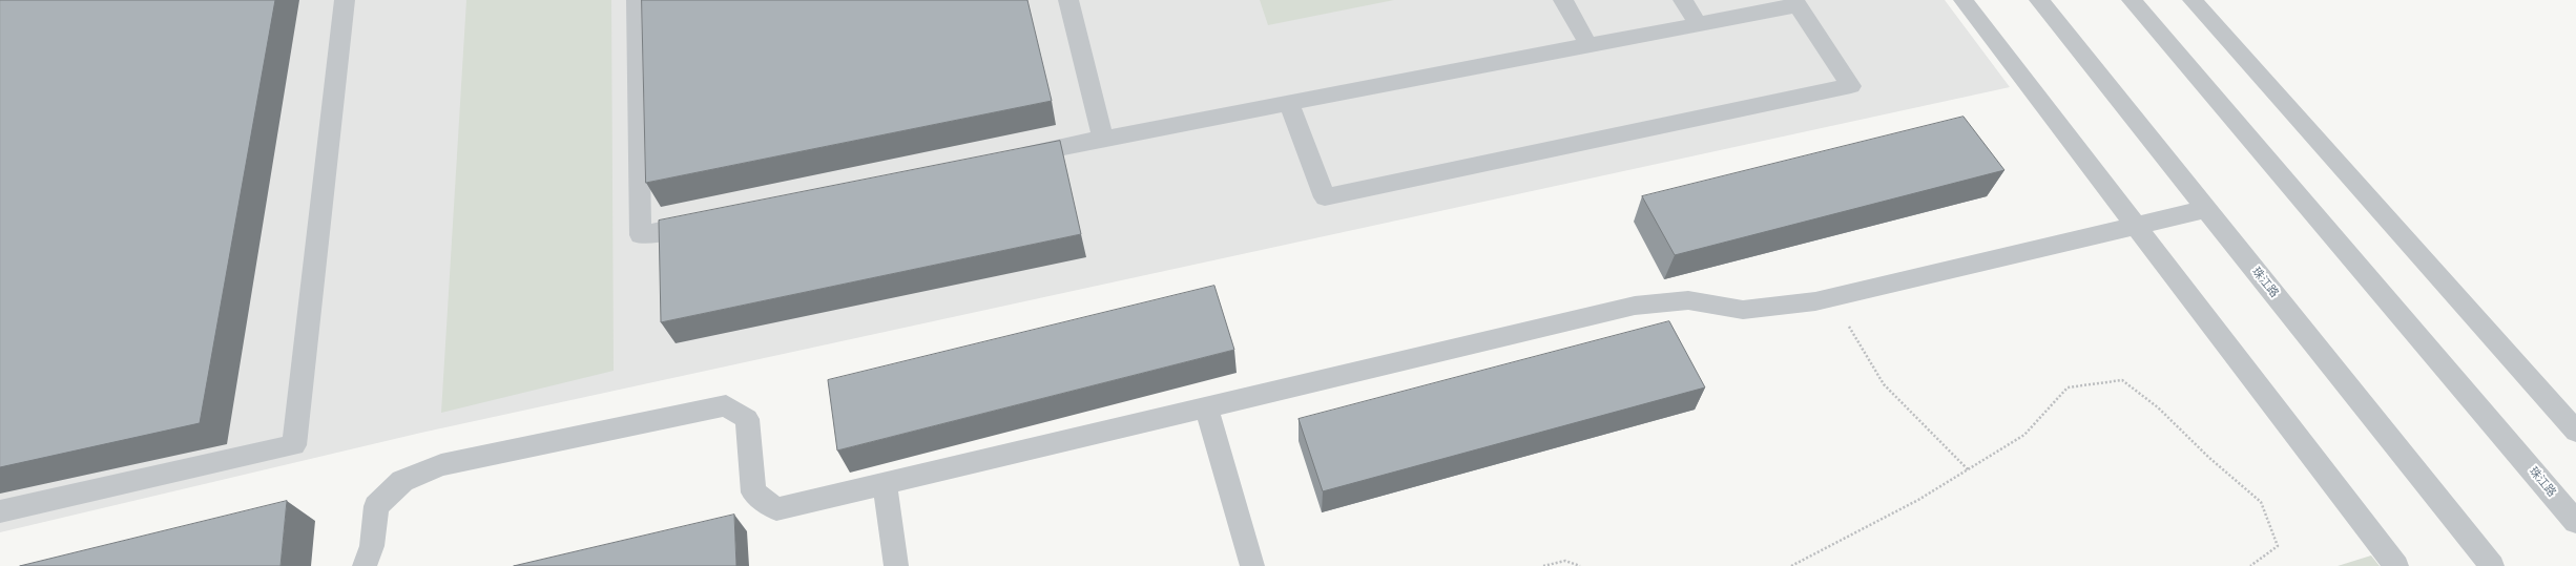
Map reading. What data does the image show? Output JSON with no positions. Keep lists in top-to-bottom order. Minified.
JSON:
{"streets":{"street":["珠江路"]}}
